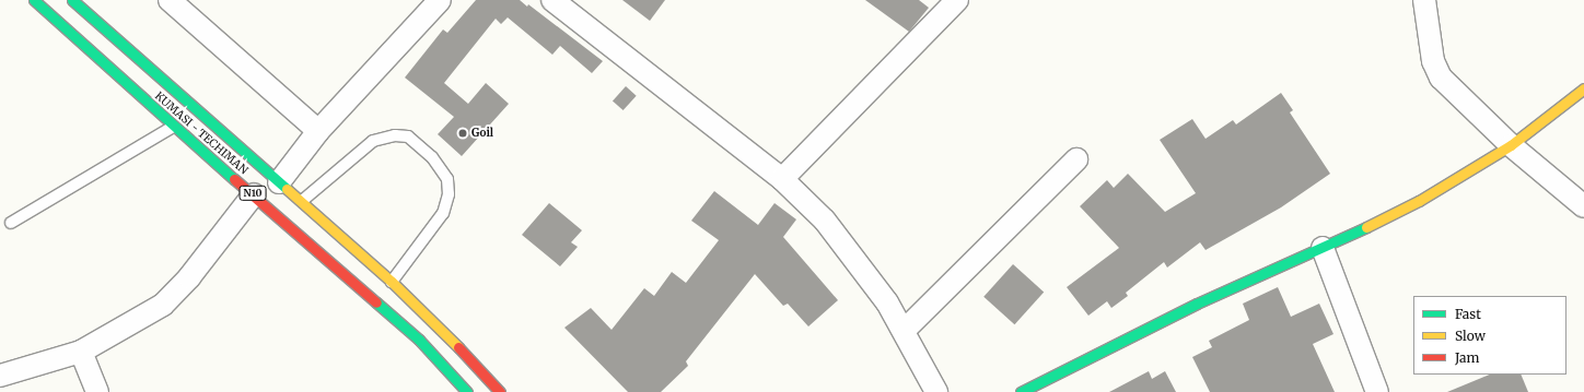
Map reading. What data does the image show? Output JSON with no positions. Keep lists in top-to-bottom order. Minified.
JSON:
{"streets":{"main road":["KUMASI - TECHIMAN","N10"]},"places":["Goil"],"legend":["Fast","Slow","Jam"]}
